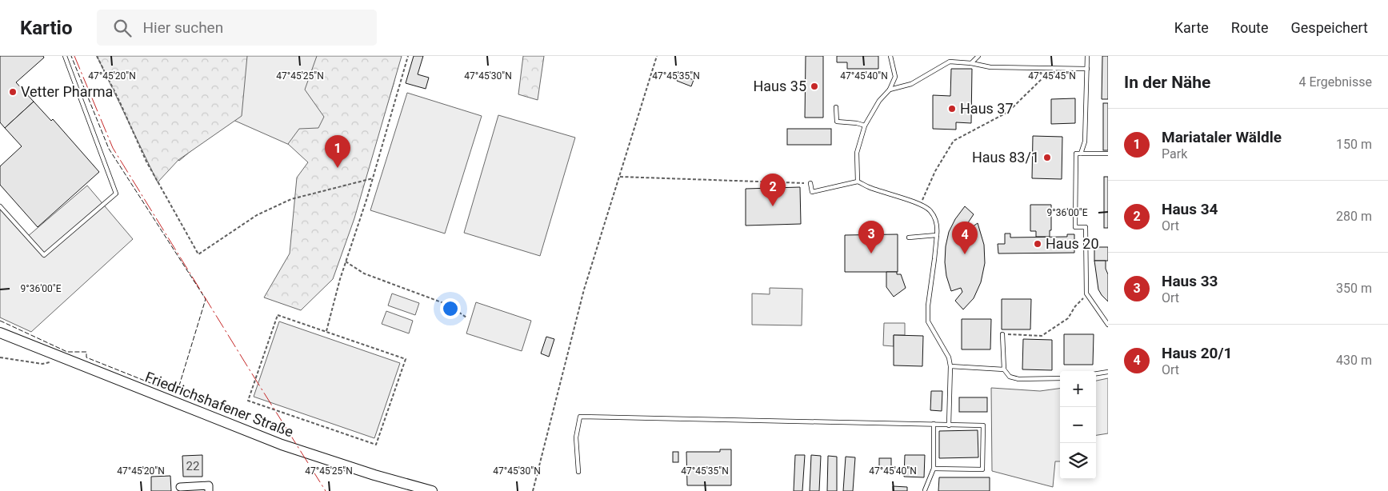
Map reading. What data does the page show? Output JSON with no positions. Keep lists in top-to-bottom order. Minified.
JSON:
{"streets":{"main road":["Friedrichshafener Straße"]},"places":["Haus 35","Vetter Pharma","Haus 37","Haus 83/1","Haus 20"],"house_numbers":["22"],"page":{"header":"Kartio","search":"Hier suchen","nav":["Karte","Route","Gespeichert"],"heading":["In der Nähe","4 Ergebnisse"],"list":[{"mark":"1","name":"Mariataler Wäldle","note":"Park","value":"150 m"},{"mark":"2","name":"Haus 34","note":"Ort","value":"280 m"},{"mark":"3","name":"Haus 33","note":"Ort","value":"350 m"},{"mark":"4","name":"Haus 20/1","note":"Ort","value":"430 m"}],"pins":["1","2","3","4"],"map_buttons":["+","−"]},"coordinates":["47°45'20\"N","47°45'25\"N","47°45'30\"N","47°45'35\"N","47°45'40\"N","47°45'45\"N","9°36'00\"E"]}
